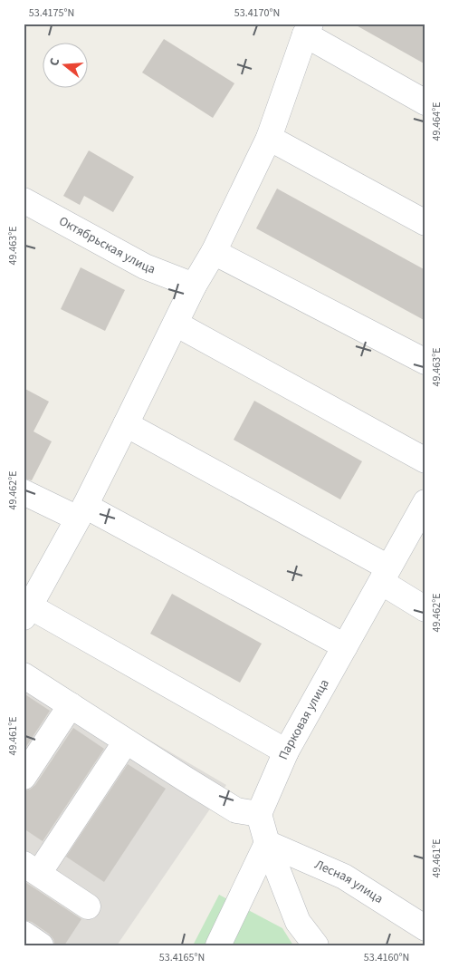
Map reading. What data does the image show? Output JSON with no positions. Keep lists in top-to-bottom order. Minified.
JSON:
{"streets":{"street":["Октябрьская улица","Парковая улица","Лесная улица"]},"north":"left","coordinates":["53.4175°N","53.4170°N","49.464°E","49.463°E","49.462°E","49.461°E","53.4165°N","53.4160°N"]}
